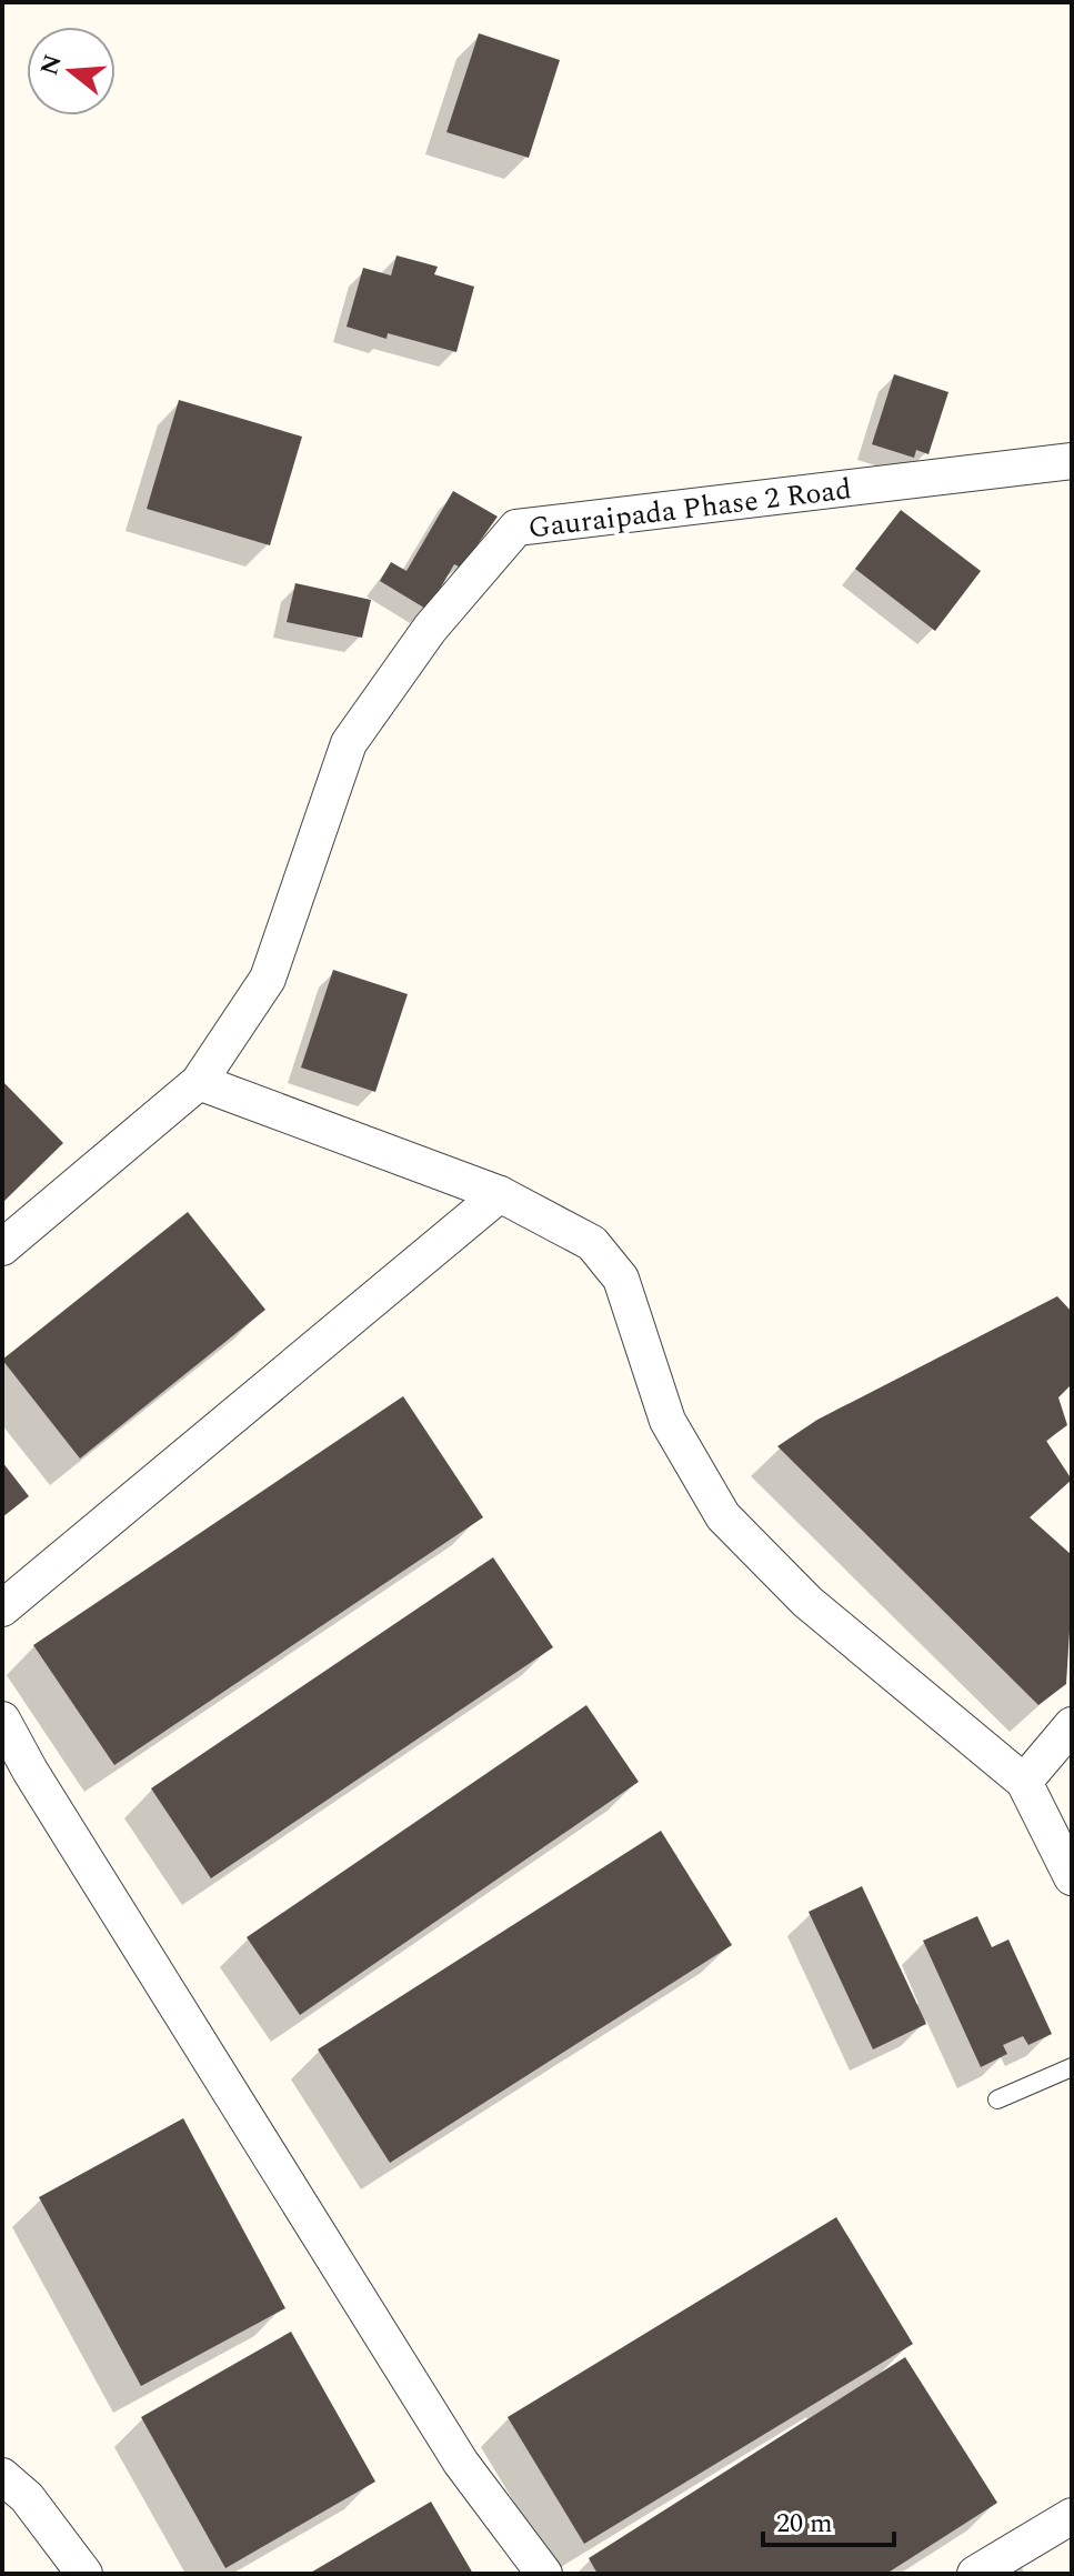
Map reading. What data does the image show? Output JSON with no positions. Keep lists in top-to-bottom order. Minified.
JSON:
{"streets":{"street":["Gauraipada Phase 2 Road"]},"scale_bar":"20 m","north":"left"}
